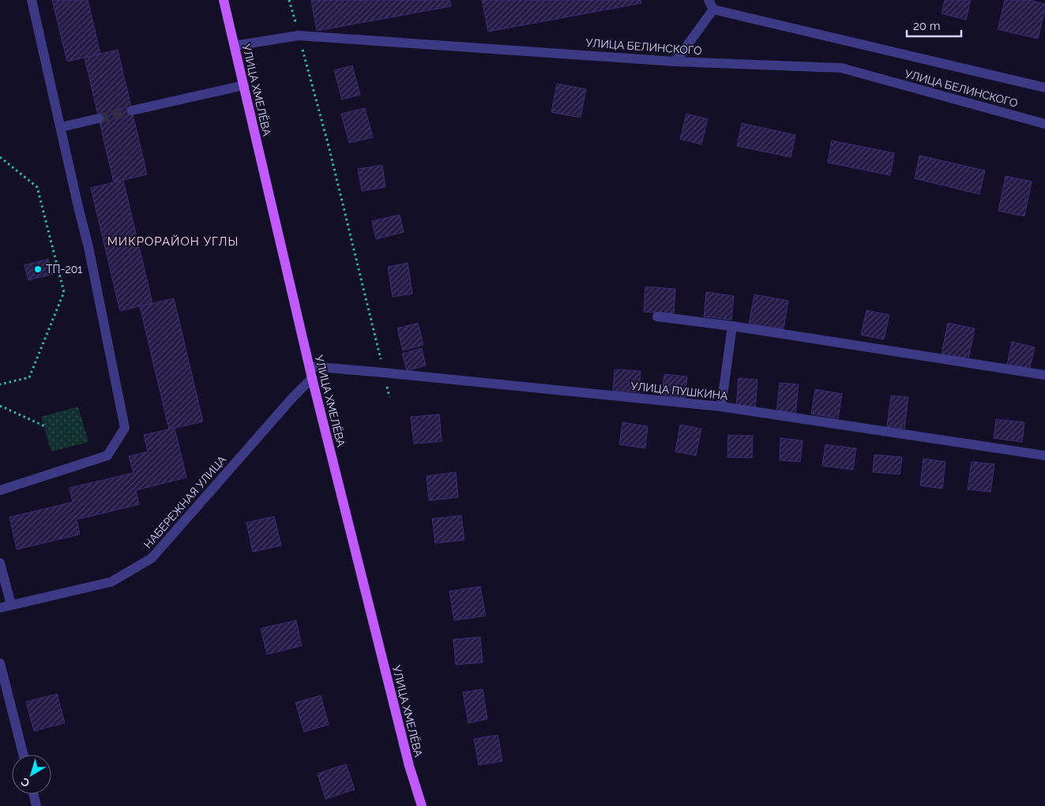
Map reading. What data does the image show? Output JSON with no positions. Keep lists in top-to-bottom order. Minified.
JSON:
{"streets":{"main road":["УЛИЦА ХМЕЛЁВА"],"street":["УЛИЦА БЕЛИНСКОГО","УЛИЦА ПУШКИНА","НАБЕРЕЖНАЯ УЛИЦА"]},"crossings":[["УЛИЦА БЕЛИНСКОГО","УЛИЦА ХМЕЛЁВА"],["УЛИЦА ХМЕЛЁВА","УЛИЦА ПУШКИНА"],["УЛИЦА ХМЕЛЁВА","НАБЕРЕЖНАЯ УЛИЦА"]],"districts":["МИКРОРАЙОН УГЛЫ"],"places":["ТП-201"],"scale_bar":"20 m","north":"bottom left"}
